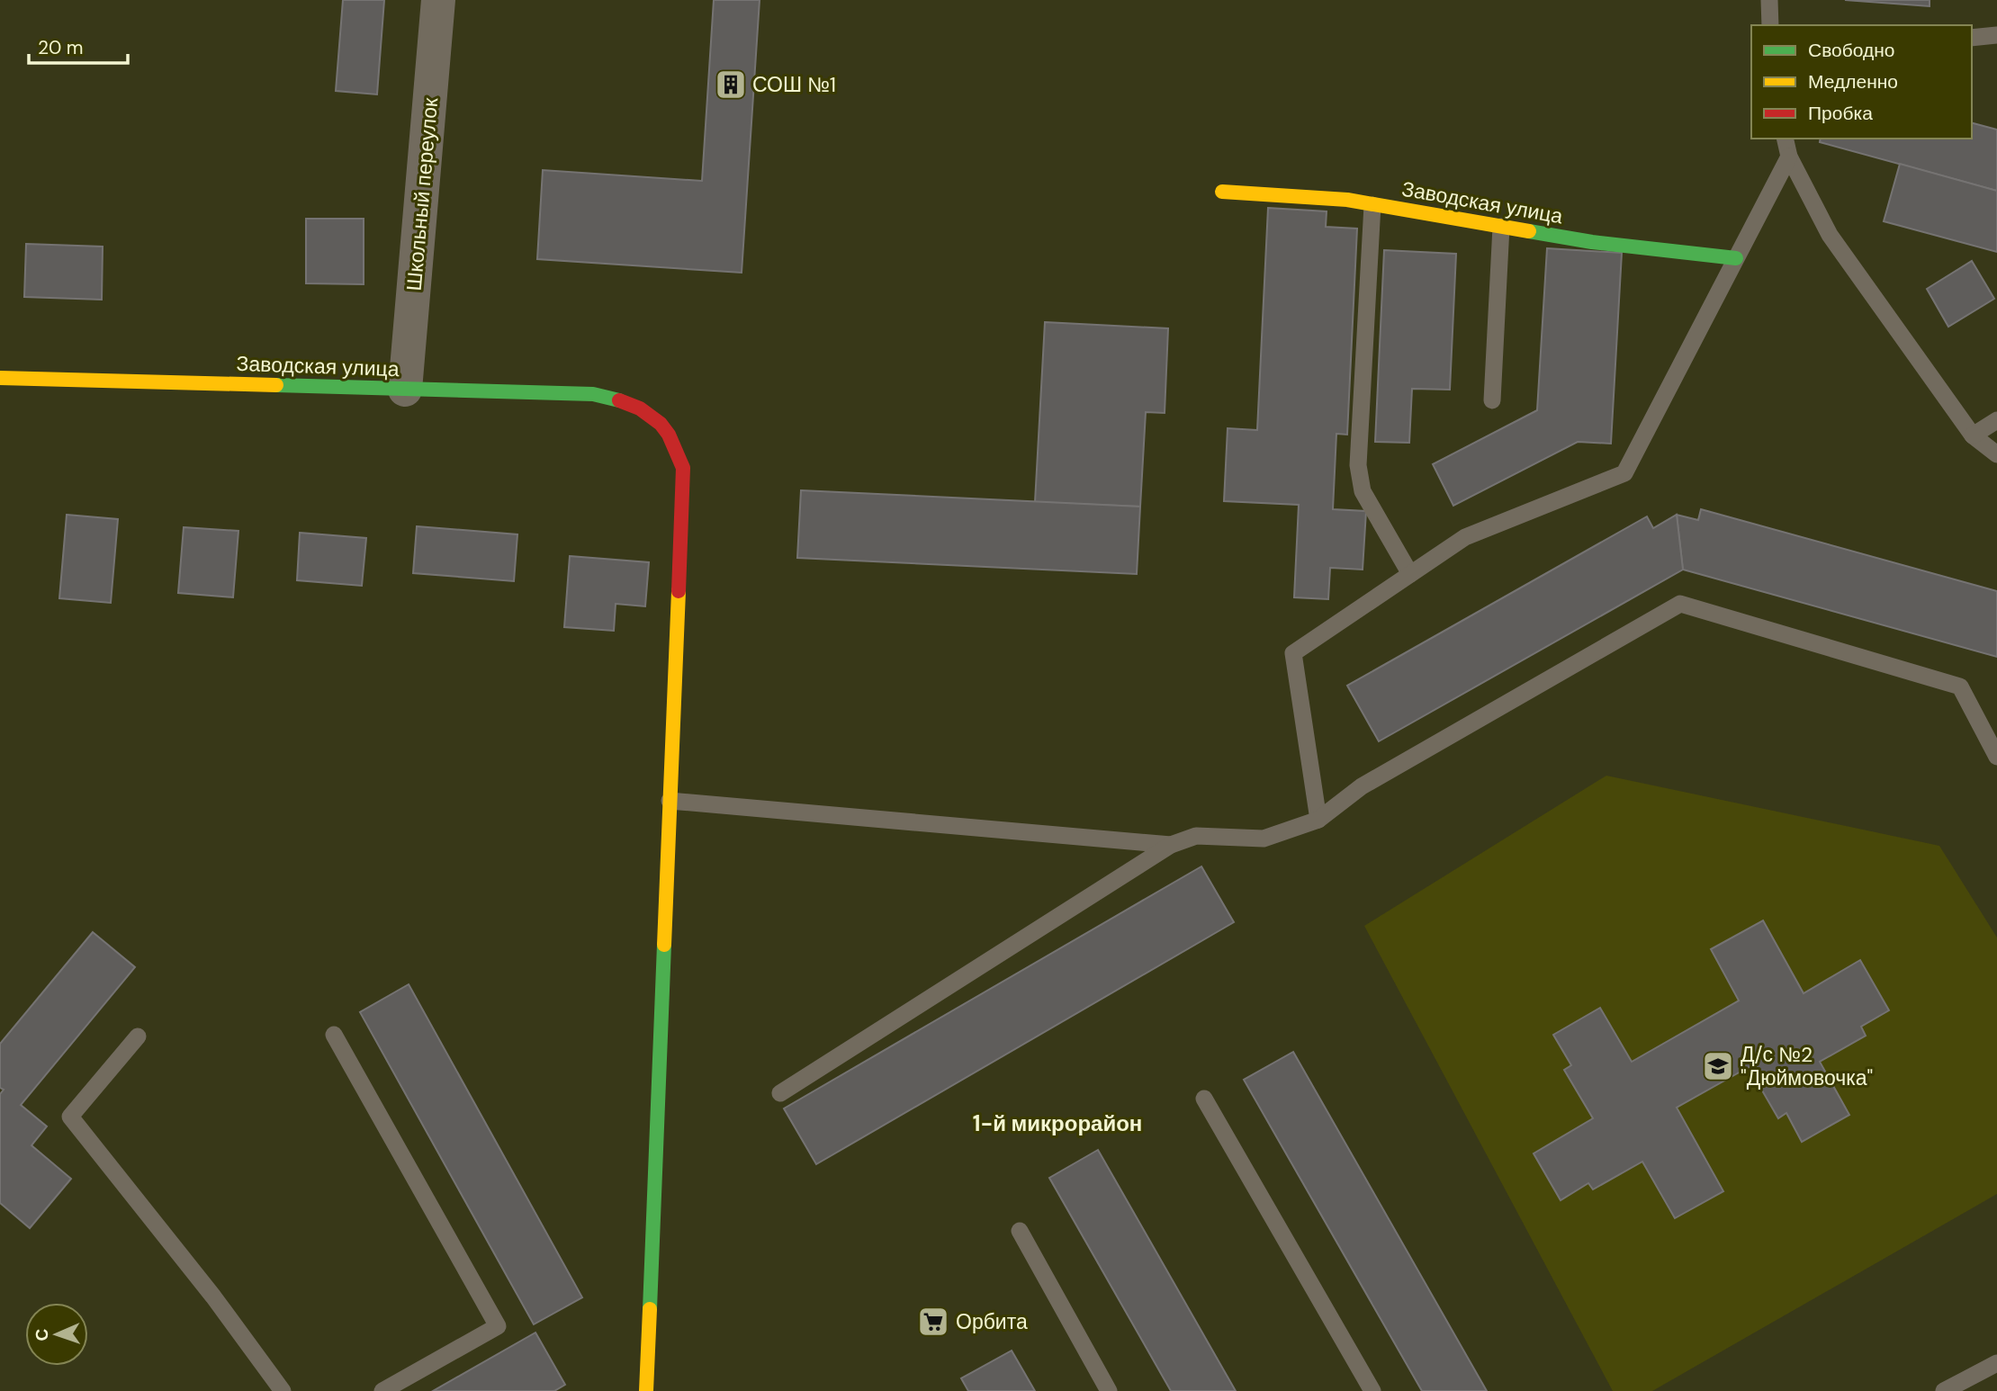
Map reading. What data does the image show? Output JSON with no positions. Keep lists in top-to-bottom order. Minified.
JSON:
{"streets":{"street":["Школьный переулок","Заводская улица"]},"crossings":[["Школьный переулок","Заводская улица"]],"districts":["1-й микрорайон"],"places":{"building":["СОШ №1"],"school or university":["Д/с №2 \"Дюймовочка\""],"supermarket":["Орбита"]},"legend":["Свободно","Медленно","Пробка"],"scale_bar":"20 m","north":"left"}
